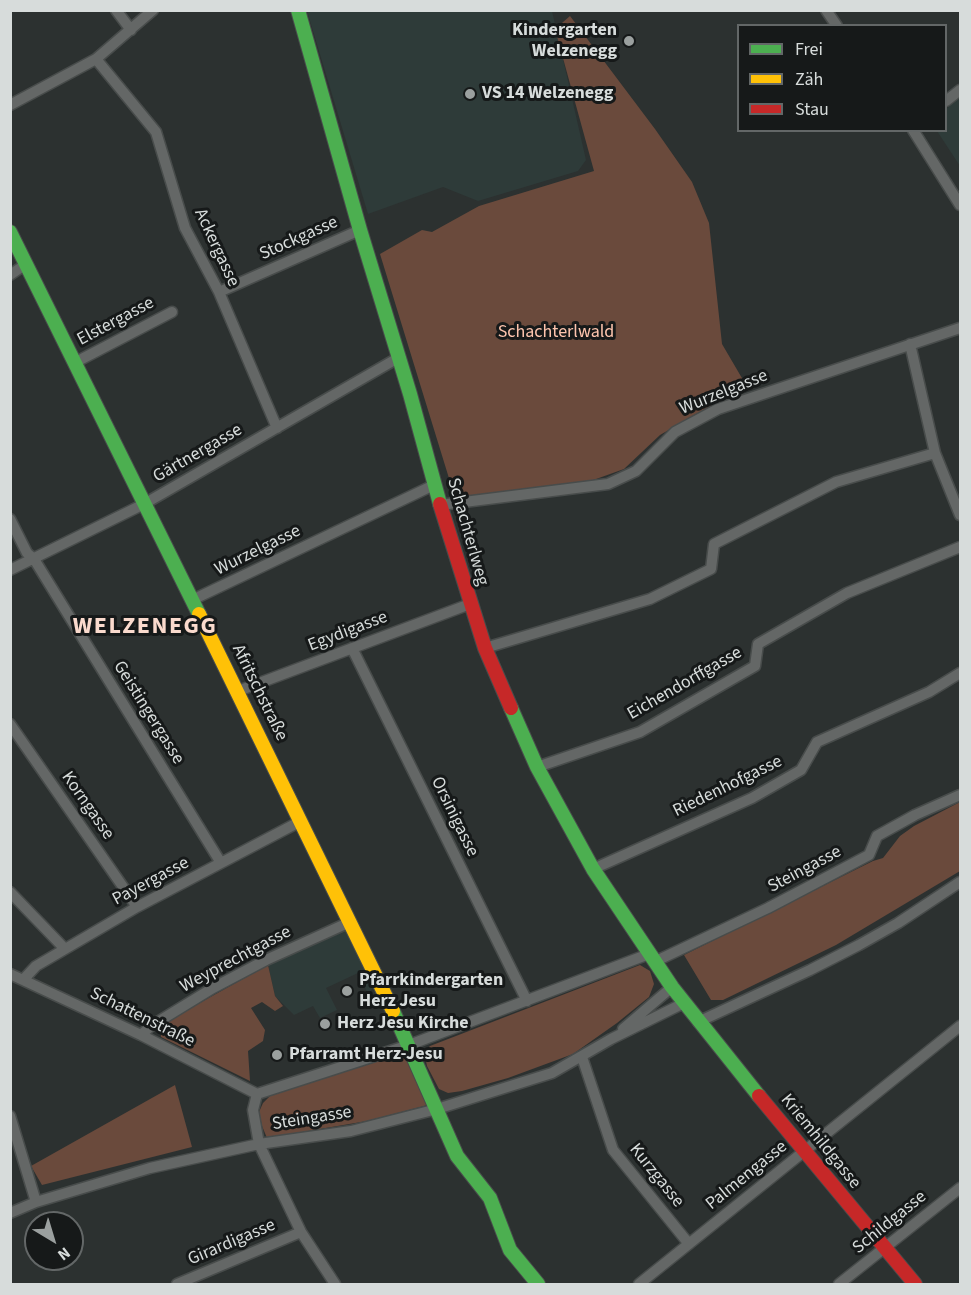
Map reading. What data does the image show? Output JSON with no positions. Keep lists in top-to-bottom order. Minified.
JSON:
{"streets":{"street":["Stockgasse","Ackergasse","Elstergasse","Wurzelgasse","Gärtnergasse","Schachterlweg","Egydigasse","Eichendorffgasse","Afritschstraße","Geistingergasse","Riedenhofgasse","Korngasse","Orsinigasse","Steingasse","Payergasse","Weyprechtgasse","Schattenstraße","Kriemhildgasse","Kurzgasse","Palmengasse","Schildgasse","Girardigasse"]},"crossings":[["Stockgasse","Ackergasse"],["Stockgasse","Schachterlweg"],["Ackergasse","Gärtnergasse"],["Elstergasse","Afritschstraße"],["Wurzelgasse","Schachterlweg"],["Wurzelgasse","Afritschstraße"],["Gärtnergasse","Schachterlweg"],["Gärtnergasse","Afritschstraße"],["Gärtnergasse","Geistingergasse"],["Schachterlweg","Egydigasse"],["Schachterlweg","Eichendorffgasse"],["Schachterlweg","Riedenhofgasse"],["Schachterlweg","Steingasse"],["Schachterlweg","Kriemhildgasse"],["Egydigasse","Afritschstraße"],["Egydigasse","Orsinigasse"],["Afritschstraße","Steingasse"],["Afritschstraße","Payergasse"],["Afritschstraße","Weyprechtgasse"],["Geistingergasse","Payergasse"],["Korngasse","Payergasse"],["Orsinigasse","Steingasse"],["Steingasse","Schattenstraße"],["Steingasse","Kurzgasse"],["Payergasse","Schattenstraße"],["Weyprechtgasse","Schattenstraße"],["Kriemhildgasse","Palmengasse"],["Kriemhildgasse","Schildgasse"],["Kurzgasse","Palmengasse"]],"districts":["WELZENEGG"],"parks":["Schachterlwald"],"places":["Kindergarten Welzenegg","VS 14 Welzenegg","Pfarrkindergarten Herz Jesu","Herz Jesu Kirche","Pfarramt Herz-Jesu"],"legend":["Frei","Zäh","Stau"],"north":"bottom right"}
